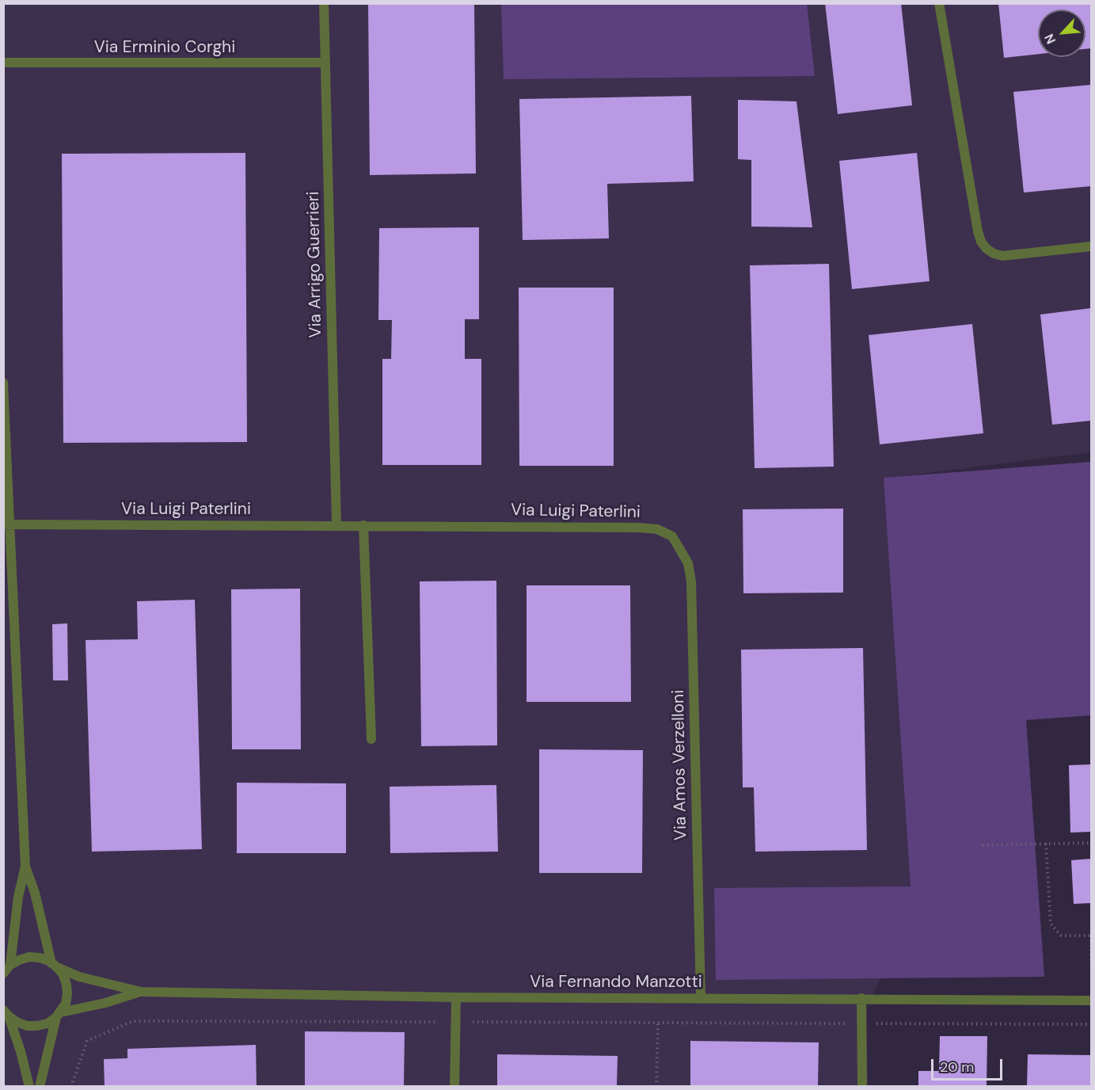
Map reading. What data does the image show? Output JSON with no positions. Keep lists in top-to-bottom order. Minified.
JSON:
{"streets":{"street":["Via Erminio Corghi","Via Arrigo Guerrieri","Via Luigi Paterlini","Via Amos Verzelloni","Via Fernando Manzotti"]},"crossings":[["Via Erminio Corghi","Via Arrigo Guerrieri"],["Via Arrigo Guerrieri","Via Luigi Paterlini"],["Via Luigi Paterlini","Via Amos Verzelloni"],["Via Amos Verzelloni","Via Fernando Manzotti"]],"scale_bar":"20 m","north":"bottom left"}
